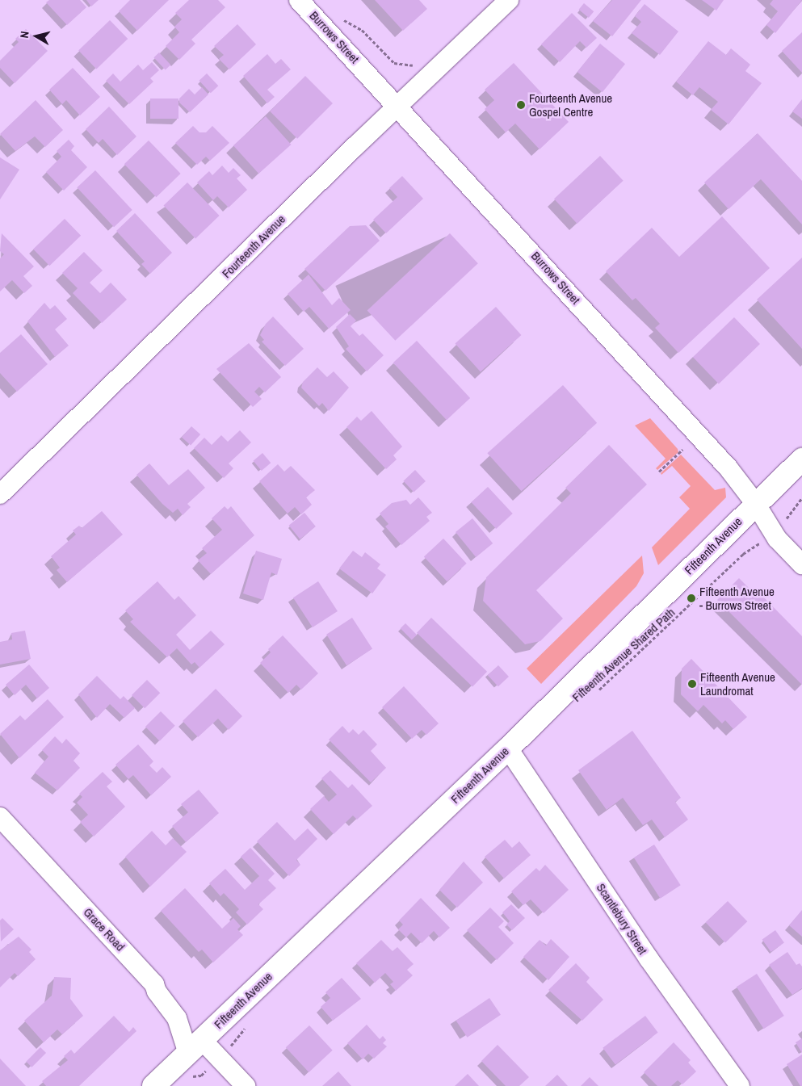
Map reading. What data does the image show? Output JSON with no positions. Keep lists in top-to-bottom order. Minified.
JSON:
{"streets":{"main road":["Fifteenth Avenue"],"street":["Burrows Street","Fourteenth Avenue","Scantlebury Street","Grace Road"],"path":["Fifteenth Avenue Shared Path"]},"crossings":[["Burrows Street","Fourteenth Avenue"],["Burrows Street","Fifteenth Avenue"],["Fifteenth Avenue","Scantlebury Street"],["Fifteenth Avenue","Grace Road"]],"places":["Fourteenth Avenue Gospel Centre","Fifteenth Avenue - Burrows Street","Fifteenth Avenue Laundromat"],"north":"left"}
